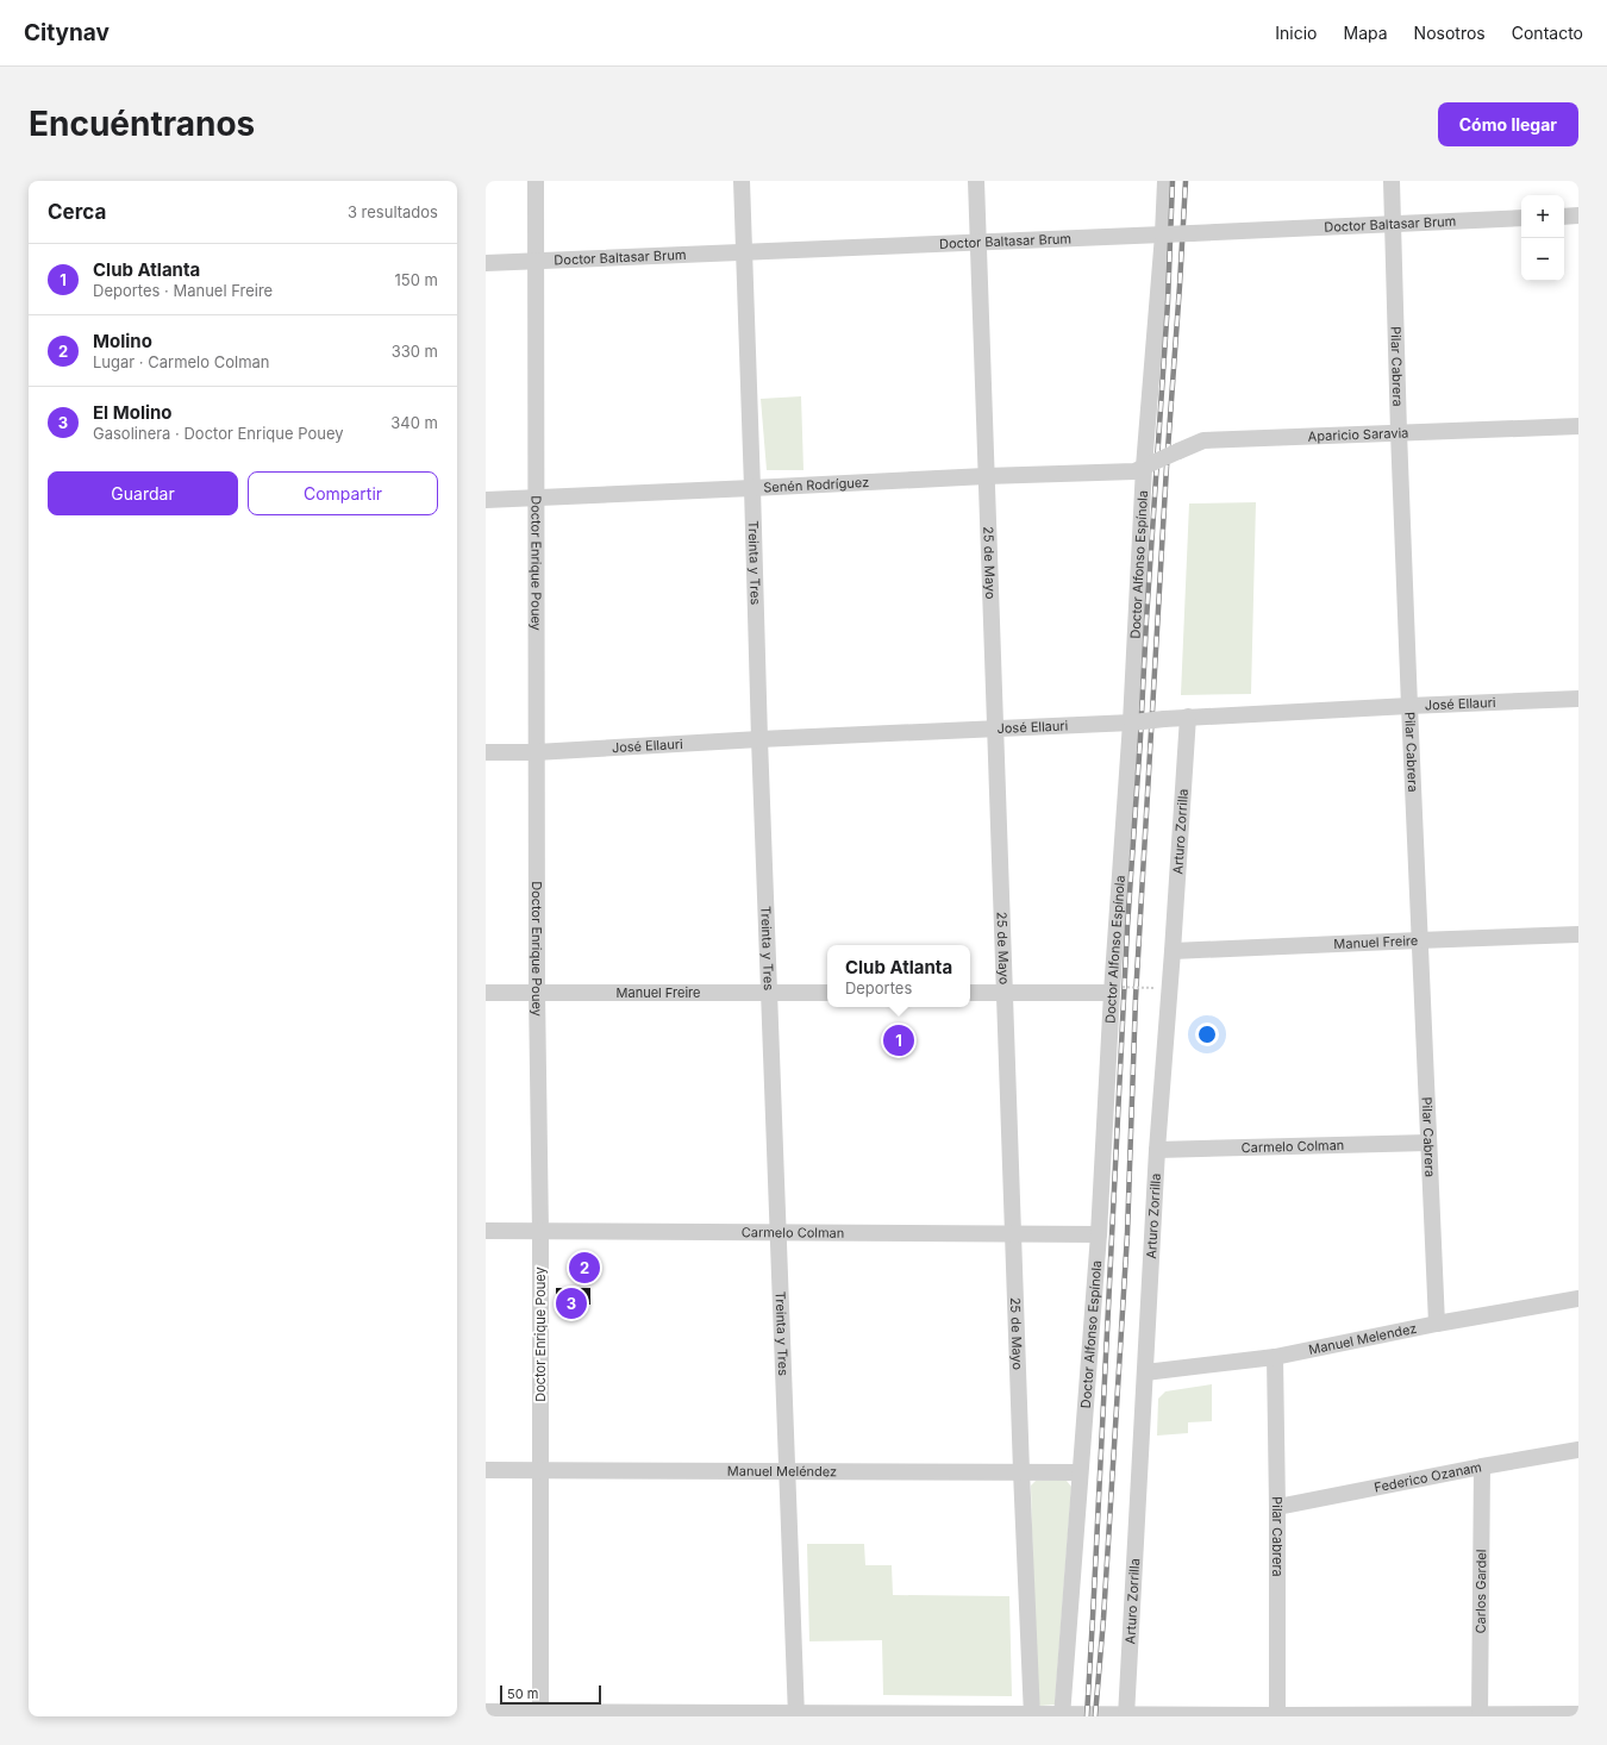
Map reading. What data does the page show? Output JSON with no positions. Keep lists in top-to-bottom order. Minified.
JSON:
{"streets":{"street":["Doctor Baltasar Brum","Pilar Cabrera","Aparicio Saravia","Senén Rodríguez","Doctor Enrique Pouey","Treinta y Tres","25 de Mayo","Doctor Alfonso Espínola","José Ellauri","Arturo Zorrilla","Manuel Freire","Carmelo Colman","Manuel Melendez","Manuel Meléndez","Federico Ozanam","Carlos Gardel"]},"crossings":[["Doctor Baltasar Brum","Pilar Cabrera"],["Doctor Baltasar Brum","Doctor Enrique Pouey"],["Doctor Baltasar Brum","Treinta y Tres"],["Doctor Baltasar Brum","25 de Mayo"],["Doctor Baltasar Brum","Doctor Alfonso Espínola"],["Pilar Cabrera","Aparicio Saravia"],["Pilar Cabrera","José Ellauri"],["Pilar Cabrera","Manuel Freire"],["Pilar Cabrera","Carmelo Colman"],["Pilar Cabrera","Manuel Melendez"],["Pilar Cabrera","Federico Ozanam"],["Aparicio Saravia","Senén Rodríguez"],["Aparicio Saravia","Doctor Alfonso Espínola"],["Senén Rodríguez","Doctor Enrique Pouey"],["Senén Rodríguez","Treinta y Tres"],["Senén Rodríguez","25 de Mayo"],["Senén Rodríguez","Doctor Alfonso Espínola"],["Doctor Enrique Pouey","José Ellauri"],["Doctor Enrique Pouey","Manuel Freire"],["Doctor Enrique Pouey","Carmelo Colman"],["Doctor Enrique Pouey","Manuel Meléndez"],["Treinta y Tres","José Ellauri"],["Treinta y Tres","Manuel Freire"],["Treinta y Tres","Carmelo Colman"],["Treinta y Tres","Manuel Meléndez"],["25 de Mayo","José Ellauri"],["25 de Mayo","Carmelo Colman"],["25 de Mayo","Manuel Meléndez"],["Doctor Alfonso Espínola","José Ellauri"],["Doctor Alfonso Espínola","Carmelo Colman"],["Doctor Alfonso Espínola","Manuel Meléndez"],["José Ellauri","Arturo Zorrilla"],["Arturo Zorrilla","Manuel Freire"],["Arturo Zorrilla","Carmelo Colman"],["Arturo Zorrilla","Manuel Melendez"],["Federico Ozanam","Carlos Gardel"]],"scale_bar":"50 m","page":{"header":"Citynav","nav":["Inicio","Mapa","Nosotros","Contacto"],"buttons":["Cómo llegar",["Guardar","Compartir"]],"title":"Encuéntranos","heading":["Cerca","3 resultados"],"map_buttons":["+","−"],"list":[{"mark":"1","name":"Club Atlanta","note":"Deportes · Manuel Freire","value":"150 m"},{"mark":"2","name":"Molino","note":"Lugar · Carmelo Colman","value":"330 m"},{"mark":"3","name":"El Molino","note":"Gasolinera · Doctor Enrique Pouey","value":"340 m"}],"popup":["Club Atlanta","Deportes"],"pins":["1","2","3"],"scale":"50 m"}}
